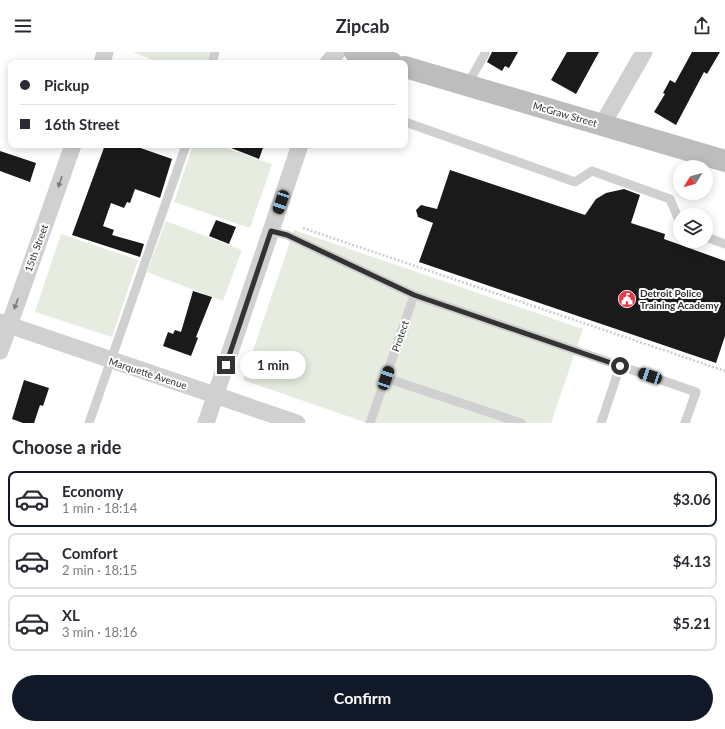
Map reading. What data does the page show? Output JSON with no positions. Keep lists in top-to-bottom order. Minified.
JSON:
{"streets":{"street":["McGraw Street","15th Street","Marquette Avenue"],"lane":["Protect"]},"crossings":[["15th Street","Marquette Avenue"]],"one_way":["15th Street"],"places":{"public building":["Detroit Police Training Academy"]},"north":"bottom left","page":{"header":"Zipcab","banner":["Pickup","16th Street"],"bubble":"1 min","heading":"Choose a ride","list":[{"name":"Economy","note":"1 min · 18:14","value":"$3.06"},{"name":"Comfort","note":"2 min · 18:15","value":"$4.13"},{"name":"XL","note":"3 min · 18:16","value":"$5.21"}],"buttons":"Confirm"}}
